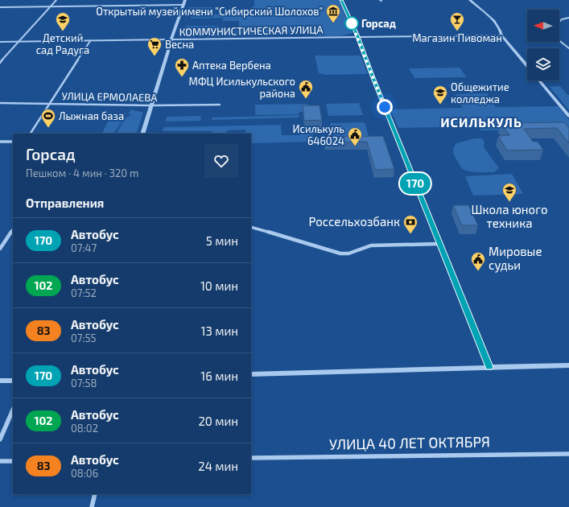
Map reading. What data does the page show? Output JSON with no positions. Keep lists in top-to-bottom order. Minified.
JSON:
{"streets":{"street":["КОММУНИСТИЧЕСКАЯ УЛИЦА","УЛИЦА ЕРМОЛАЕВА","УЛИЦА 40 ЛЕТ ОКТЯБРЯ"]},"districts":["ИСИЛЬКУЛЬ"],"places":{"other":["Горсад"],"museum":["Открытый музей имени \"Сибирский Шолохов\""],"school or university":["Детский сад Радуга","Общежитие колледжа","Школа юного техника"],"bar":["Магазин Пивоман"],"supermarket":["Весна"],"pharmacy":["Аптека Вербена"],"public building":["МФЦ Исилькульского района","Исилькуль 646024","Мировые судьи"],"sports":["Лыжная база"],"bank":["Россельхозбанк"]},"lines":["bus line 170"],"north":"left","page":{"on_map":"170","heading":[["Горсад","Пешком · 4 мин · 320 m"],"Отправления"],"list":[{"mark":"170","name":"Автобус","note":"07:47","value":"5 мин"},{"mark":"102","name":"Автобус","note":"07:52","value":"10 мин"},{"mark":"83","name":"Автобус","note":"07:55","value":"13 мин"},{"mark":"170","name":"Автобус","note":"07:58","value":"16 мин"},{"mark":"102","name":"Автобус","note":"08:02","value":"20 мин"},{"mark":"83","name":"Автобус","note":"08:06","value":"24 мин"}]}}
